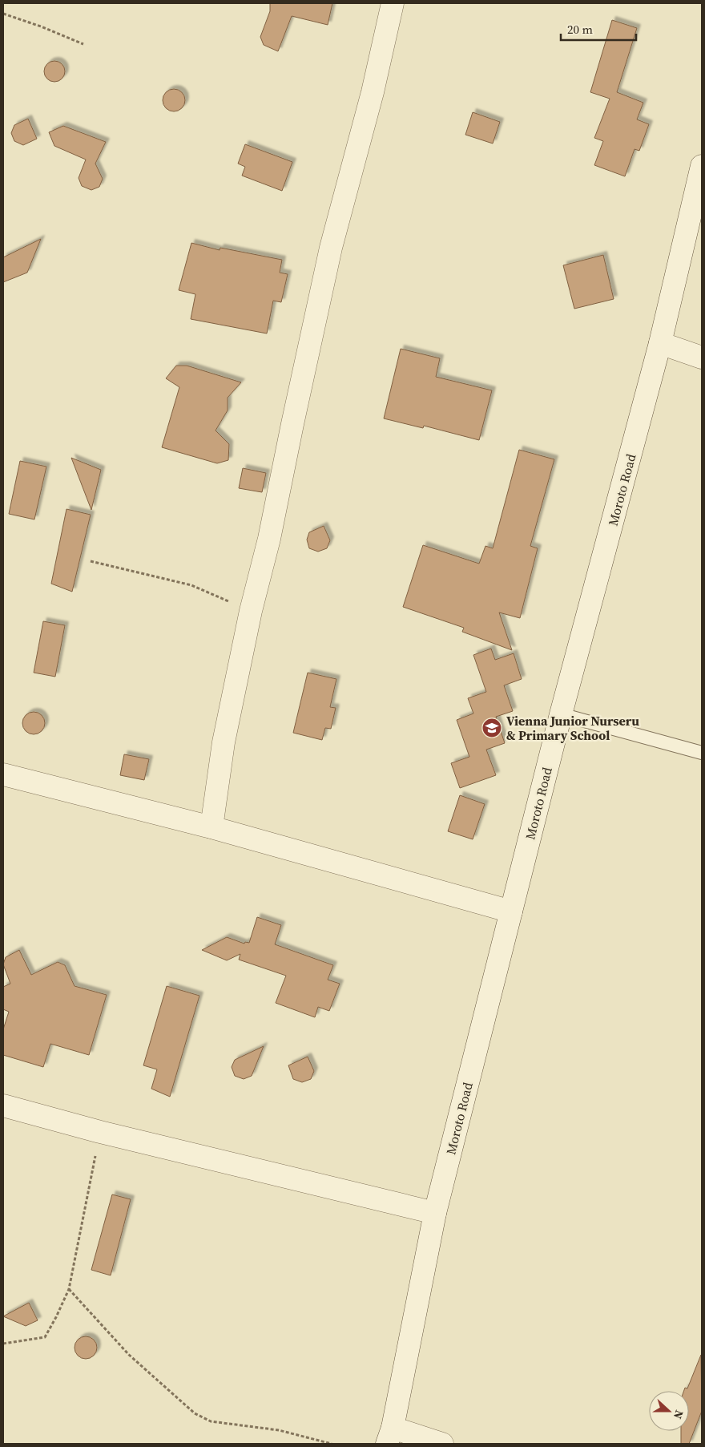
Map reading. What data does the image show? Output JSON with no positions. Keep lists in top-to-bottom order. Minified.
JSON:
{"streets":{"street":["Moroto Road"]},"places":{"school or university":["Vienna Junior Nurseru & Primary School"]},"scale_bar":"20 m","north":"right"}
